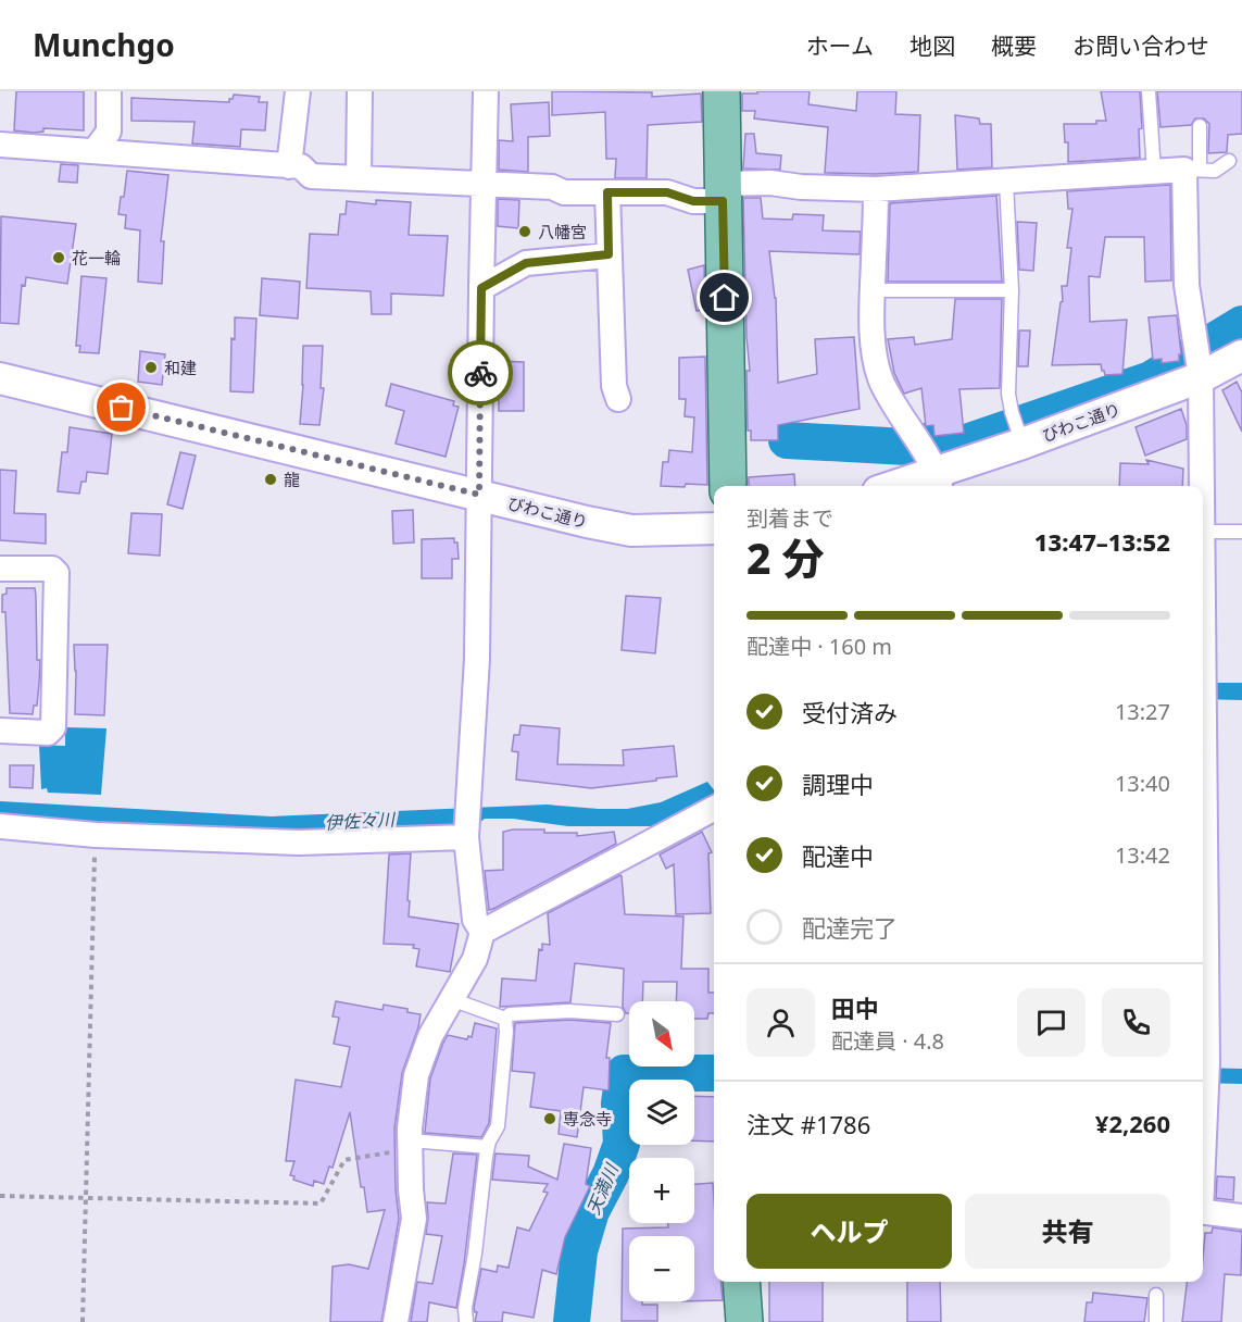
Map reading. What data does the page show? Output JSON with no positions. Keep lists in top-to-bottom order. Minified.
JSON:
{"streets":{"street":["びわこ通り"]},"water":["伊佐々川","天満川"],"places":["八幡宮","花一輪","和建","龍","専念寺"],"north":"bottom right","page":{"header":"Munchgo","nav":["ホーム","地図","概要","お問い合わせ"],"heading":["2 分","到着まで","13:47–13:52"],"panel":["田中","配達員 · 4.8","注文 #1786","¥2,260"],"bar":"配達中 · 160 m","list":[["受付済み","13:27"],["調理中","13:40"],["配達中","13:42"],"配達完了"],"map_buttons":["+","−"],"buttons":["ヘルプ","共有"]}}
